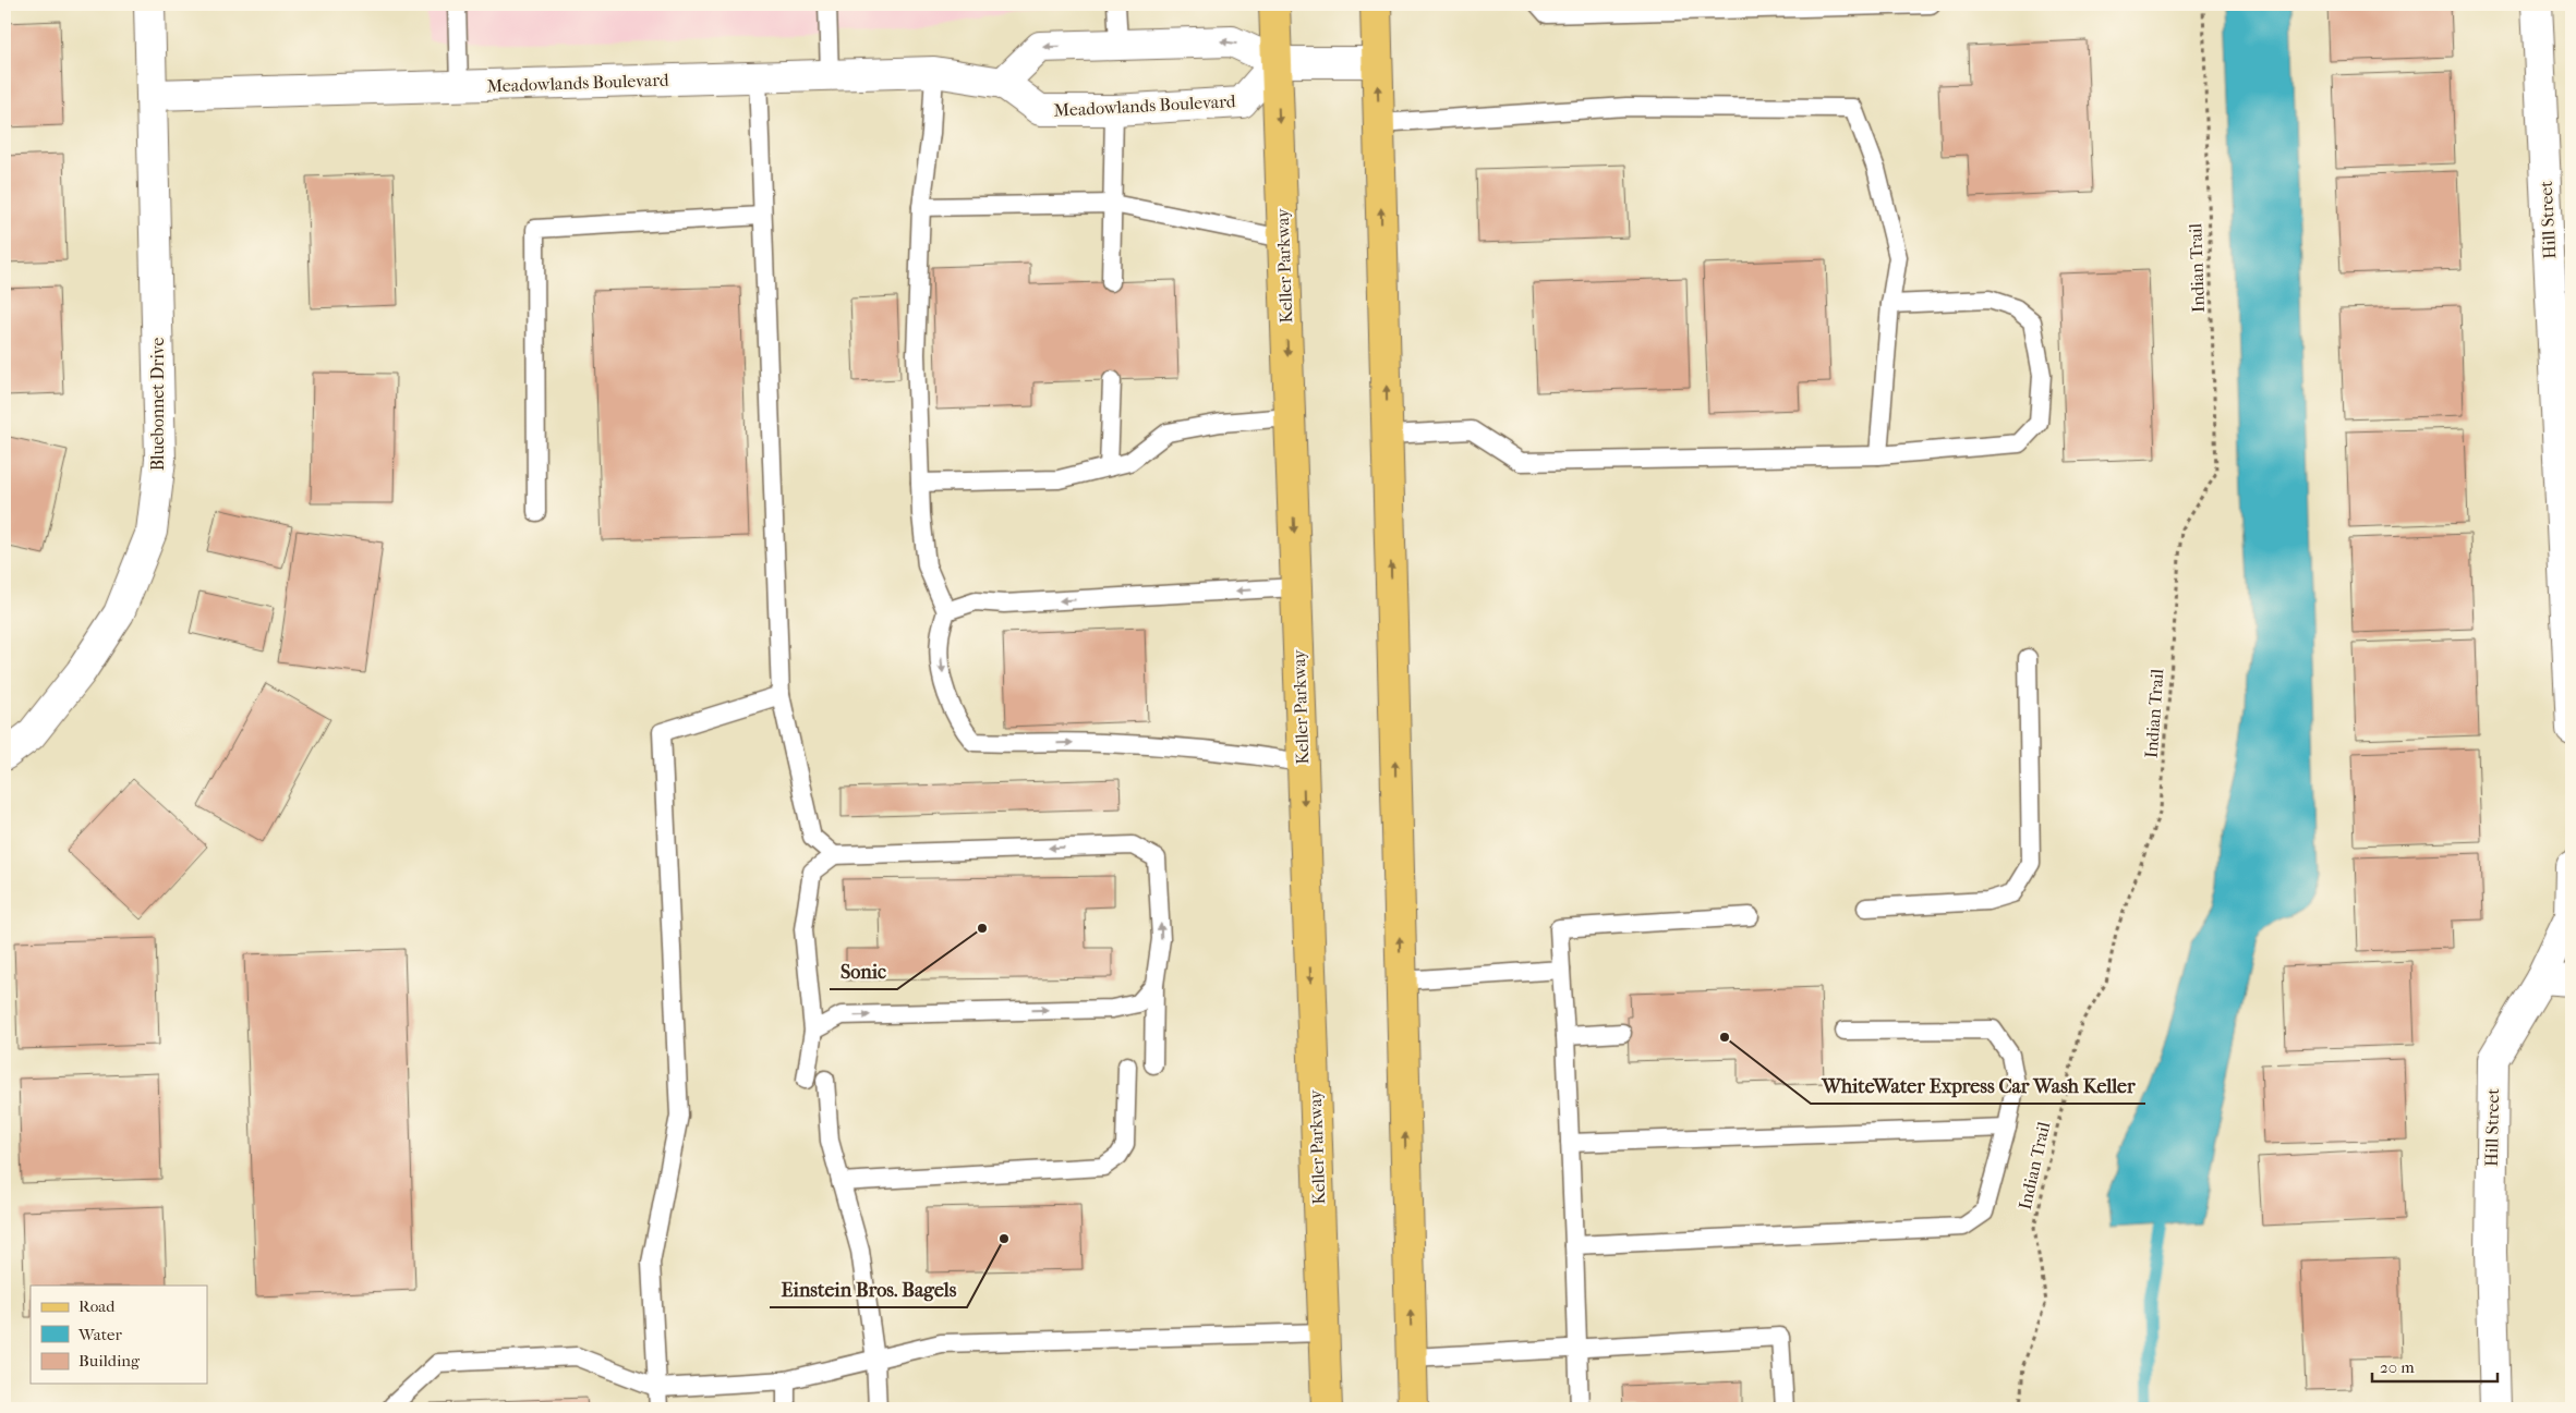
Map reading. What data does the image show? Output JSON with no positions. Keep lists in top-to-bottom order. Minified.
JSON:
{"streets":{"main road":["Keller Parkway"],"street":["Meadowlands Boulevard","Hill Street","Bluebonnet Drive"],"path":["Indian Trail"]},"crossings":[["Meadowlands Boulevard","Keller Parkway"],["Meadowlands Boulevard","Bluebonnet Drive"]],"places":["Sonic","WhiteWater Express Car Wash Keller","Einstein Bros. Bagels"],"legend":["Road","Water","Building"],"scale_bar":"20 m"}
